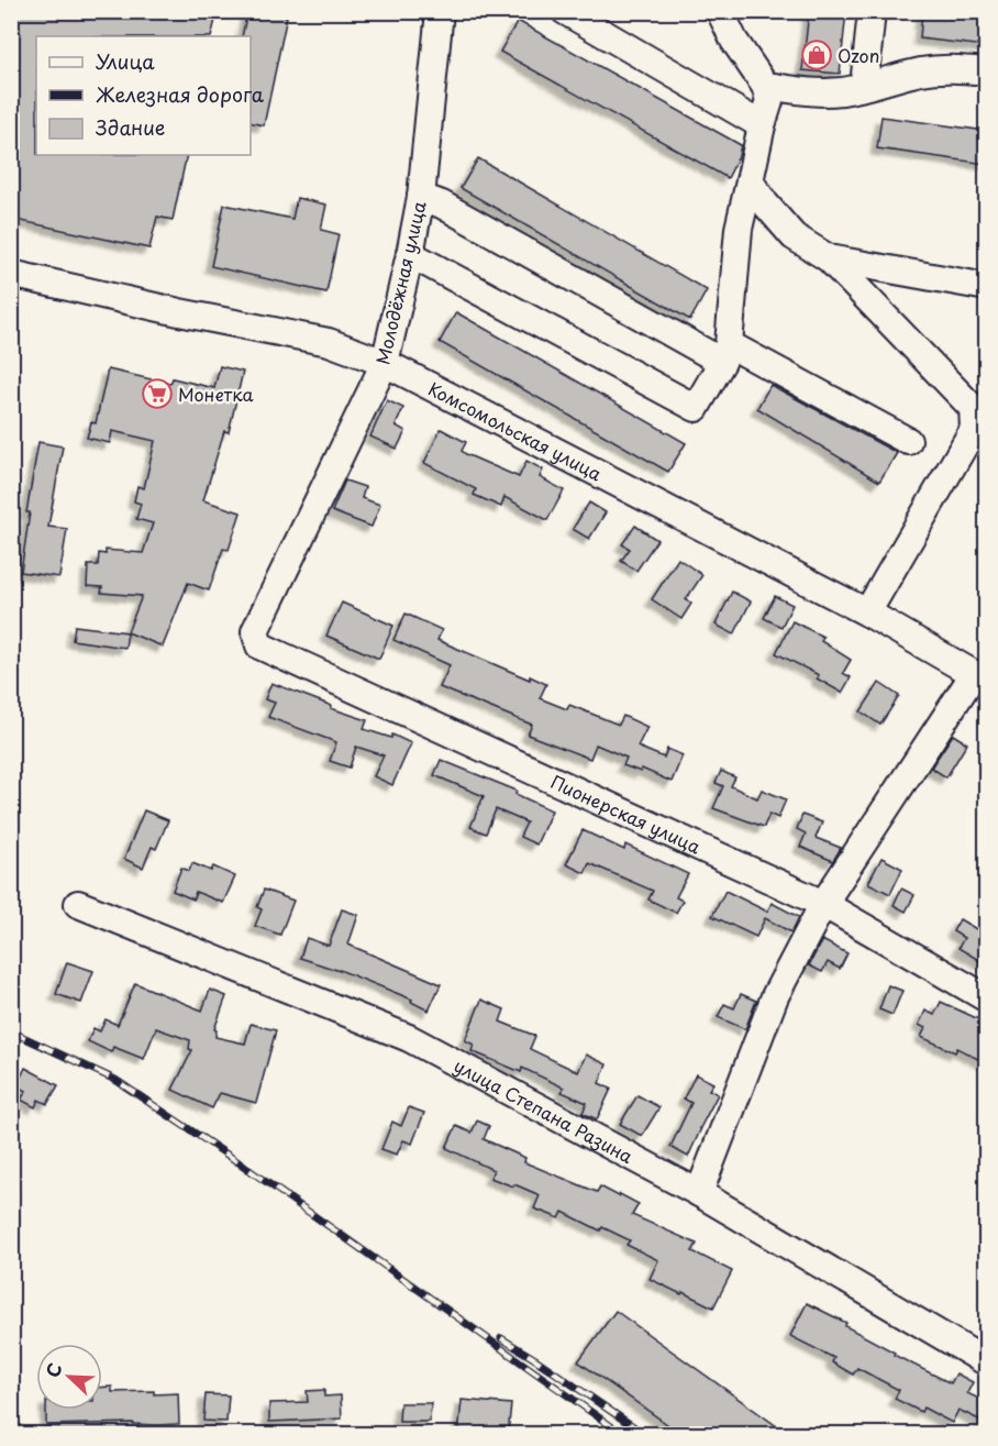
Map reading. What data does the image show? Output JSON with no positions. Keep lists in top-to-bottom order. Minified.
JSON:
{"streets":{"street":["Молодёжная улица","Комсомольская улица","Пионерская улица","улица Степана Разина"]},"crossings":[["Молодёжная улица","Комсомольская улица"],["Молодёжная улица","Пионерская улица"]],"places":{"shop":["Ozon"],"supermarket":["Монетка"]},"legend":["Улица","Железная дорога","Здание"],"north":"top left"}
